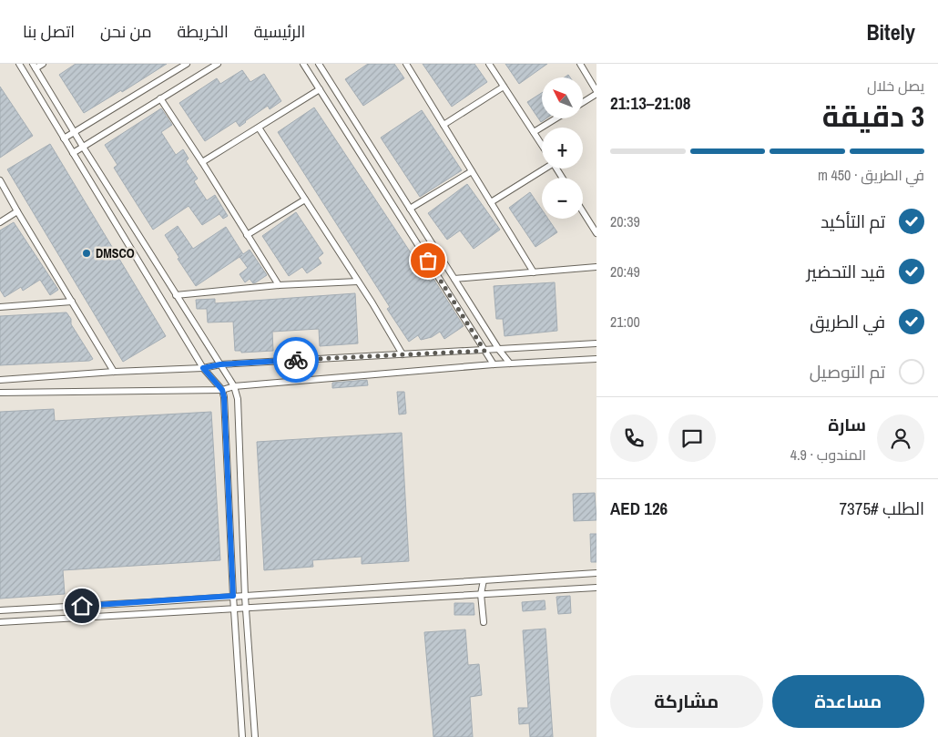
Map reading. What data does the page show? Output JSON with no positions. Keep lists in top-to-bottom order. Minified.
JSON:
{"places":["DMSCO"],"north":"top left","page":{"header":"Bitely","nav":["الرئيسية","الخريطة","من نحن","اتصل بنا"],"heading":["3 دقيقة","يصل خلال","21:08–21:13"],"panel":["سارة","المندوب · 4.9","الطلب #7375","AED 126"],"map_buttons":["+","−"],"bar":"في الطريق · 450 m","list":[["تم التأكيد","20:39"],["قيد التحضير","20:49"],["في الطريق","21:00"],"تم التوصيل"],"buttons":["مساعدة","مشاركة"]}}
